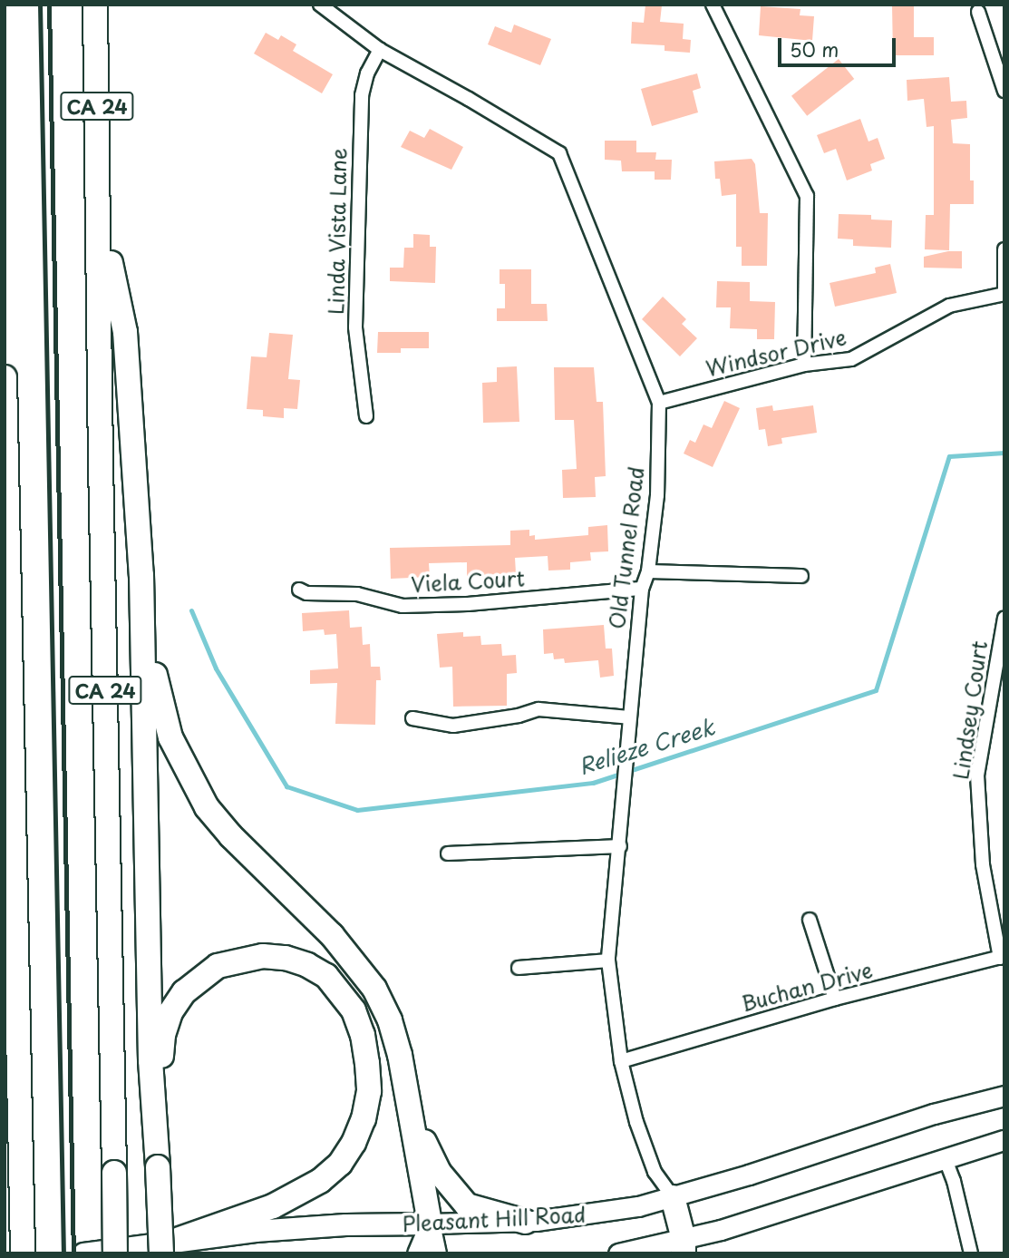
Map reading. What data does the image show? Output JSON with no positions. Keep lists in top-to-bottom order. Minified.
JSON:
{"streets":{"highway":["CA 24"],"main road":["Pleasant Hill Road"],"street":["Linda Vista Lane","Windsor Drive","Old Tunnel Road","Viela Court","Lindsey Court","Buchan Drive"]},"crossings":[["Linda Vista Lane","Old Tunnel Road"],["Windsor Drive","Old Tunnel Road"],["Old Tunnel Road","Viela Court"],["Old Tunnel Road","Buchan Drive"],["Old Tunnel Road","Pleasant Hill Road"],["Lindsey Court","Buchan Drive"]],"water":["Relieze Creek"],"scale_bar":"50 m"}
